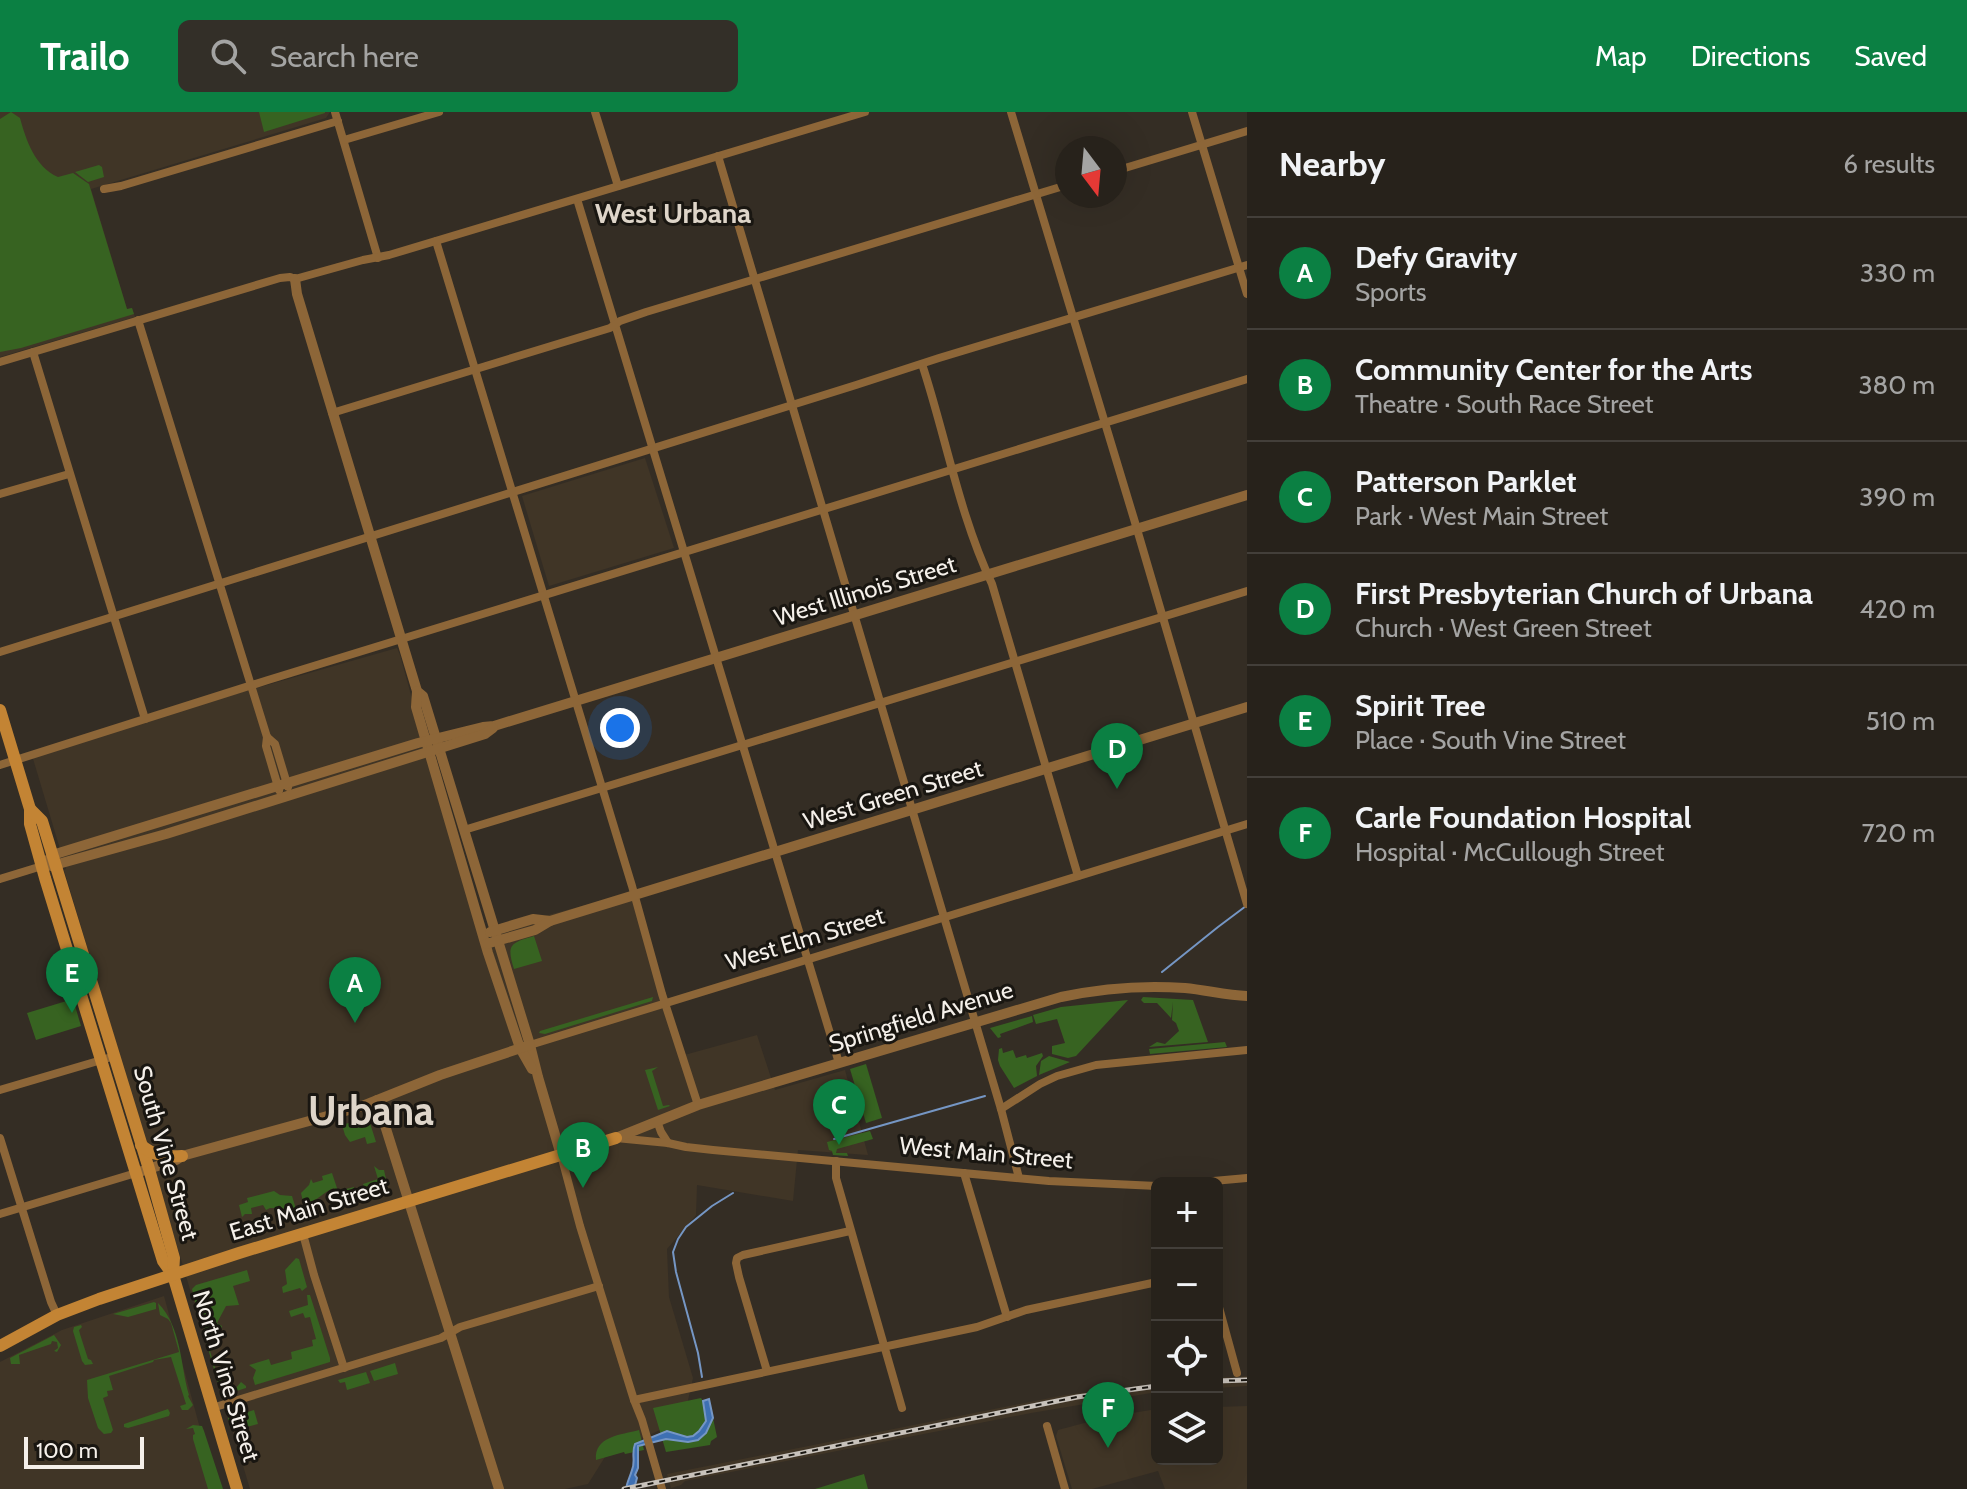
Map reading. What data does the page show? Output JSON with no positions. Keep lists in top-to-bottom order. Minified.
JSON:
{"streets":{"main road":["South Vine Street","West Main Street","East Main Street","North Vine Street"],"street":["West Illinois Street","West Green Street","West Elm Street","Springfield Avenue"]},"crossings":[["West Elm Street","South Vine Street"],["Springfield Avenue","West Main Street"],["South Vine Street","East Main Street"],["South Vine Street","North Vine Street"],["West Main Street","East Main Street"],["East Main Street","North Vine Street"]],"districts":["West Urbana","Urbana"],"scale_bar":"100 m","north":"bottom","page":{"header":"Trailo","search":"Search here","nav":["Map","Directions","Saved"],"heading":["Nearby","6 results"],"list":[{"mark":"A","name":"Defy Gravity","note":"Sports","value":"330 m"},{"mark":"B","name":"Community Center for the Arts","note":"Theatre · South Race Street","value":"380 m"},{"mark":"C","name":"Patterson Parklet","note":"Park · West Main Street","value":"390 m"},{"mark":"D","name":"First Presbyterian Church of Urbana","note":"Church · West Green Street","value":"420 m"},{"mark":"E","name":"Spirit Tree","note":"Place · South Vine Street","value":"510 m"},{"mark":"F","name":"Carle Foundation Hospital","note":"Hospital · McCullough Street","value":"720 m"}],"pins":["D","E","A","C","B","F"],"map_buttons":["+","−"],"scale":"100 m"}}
